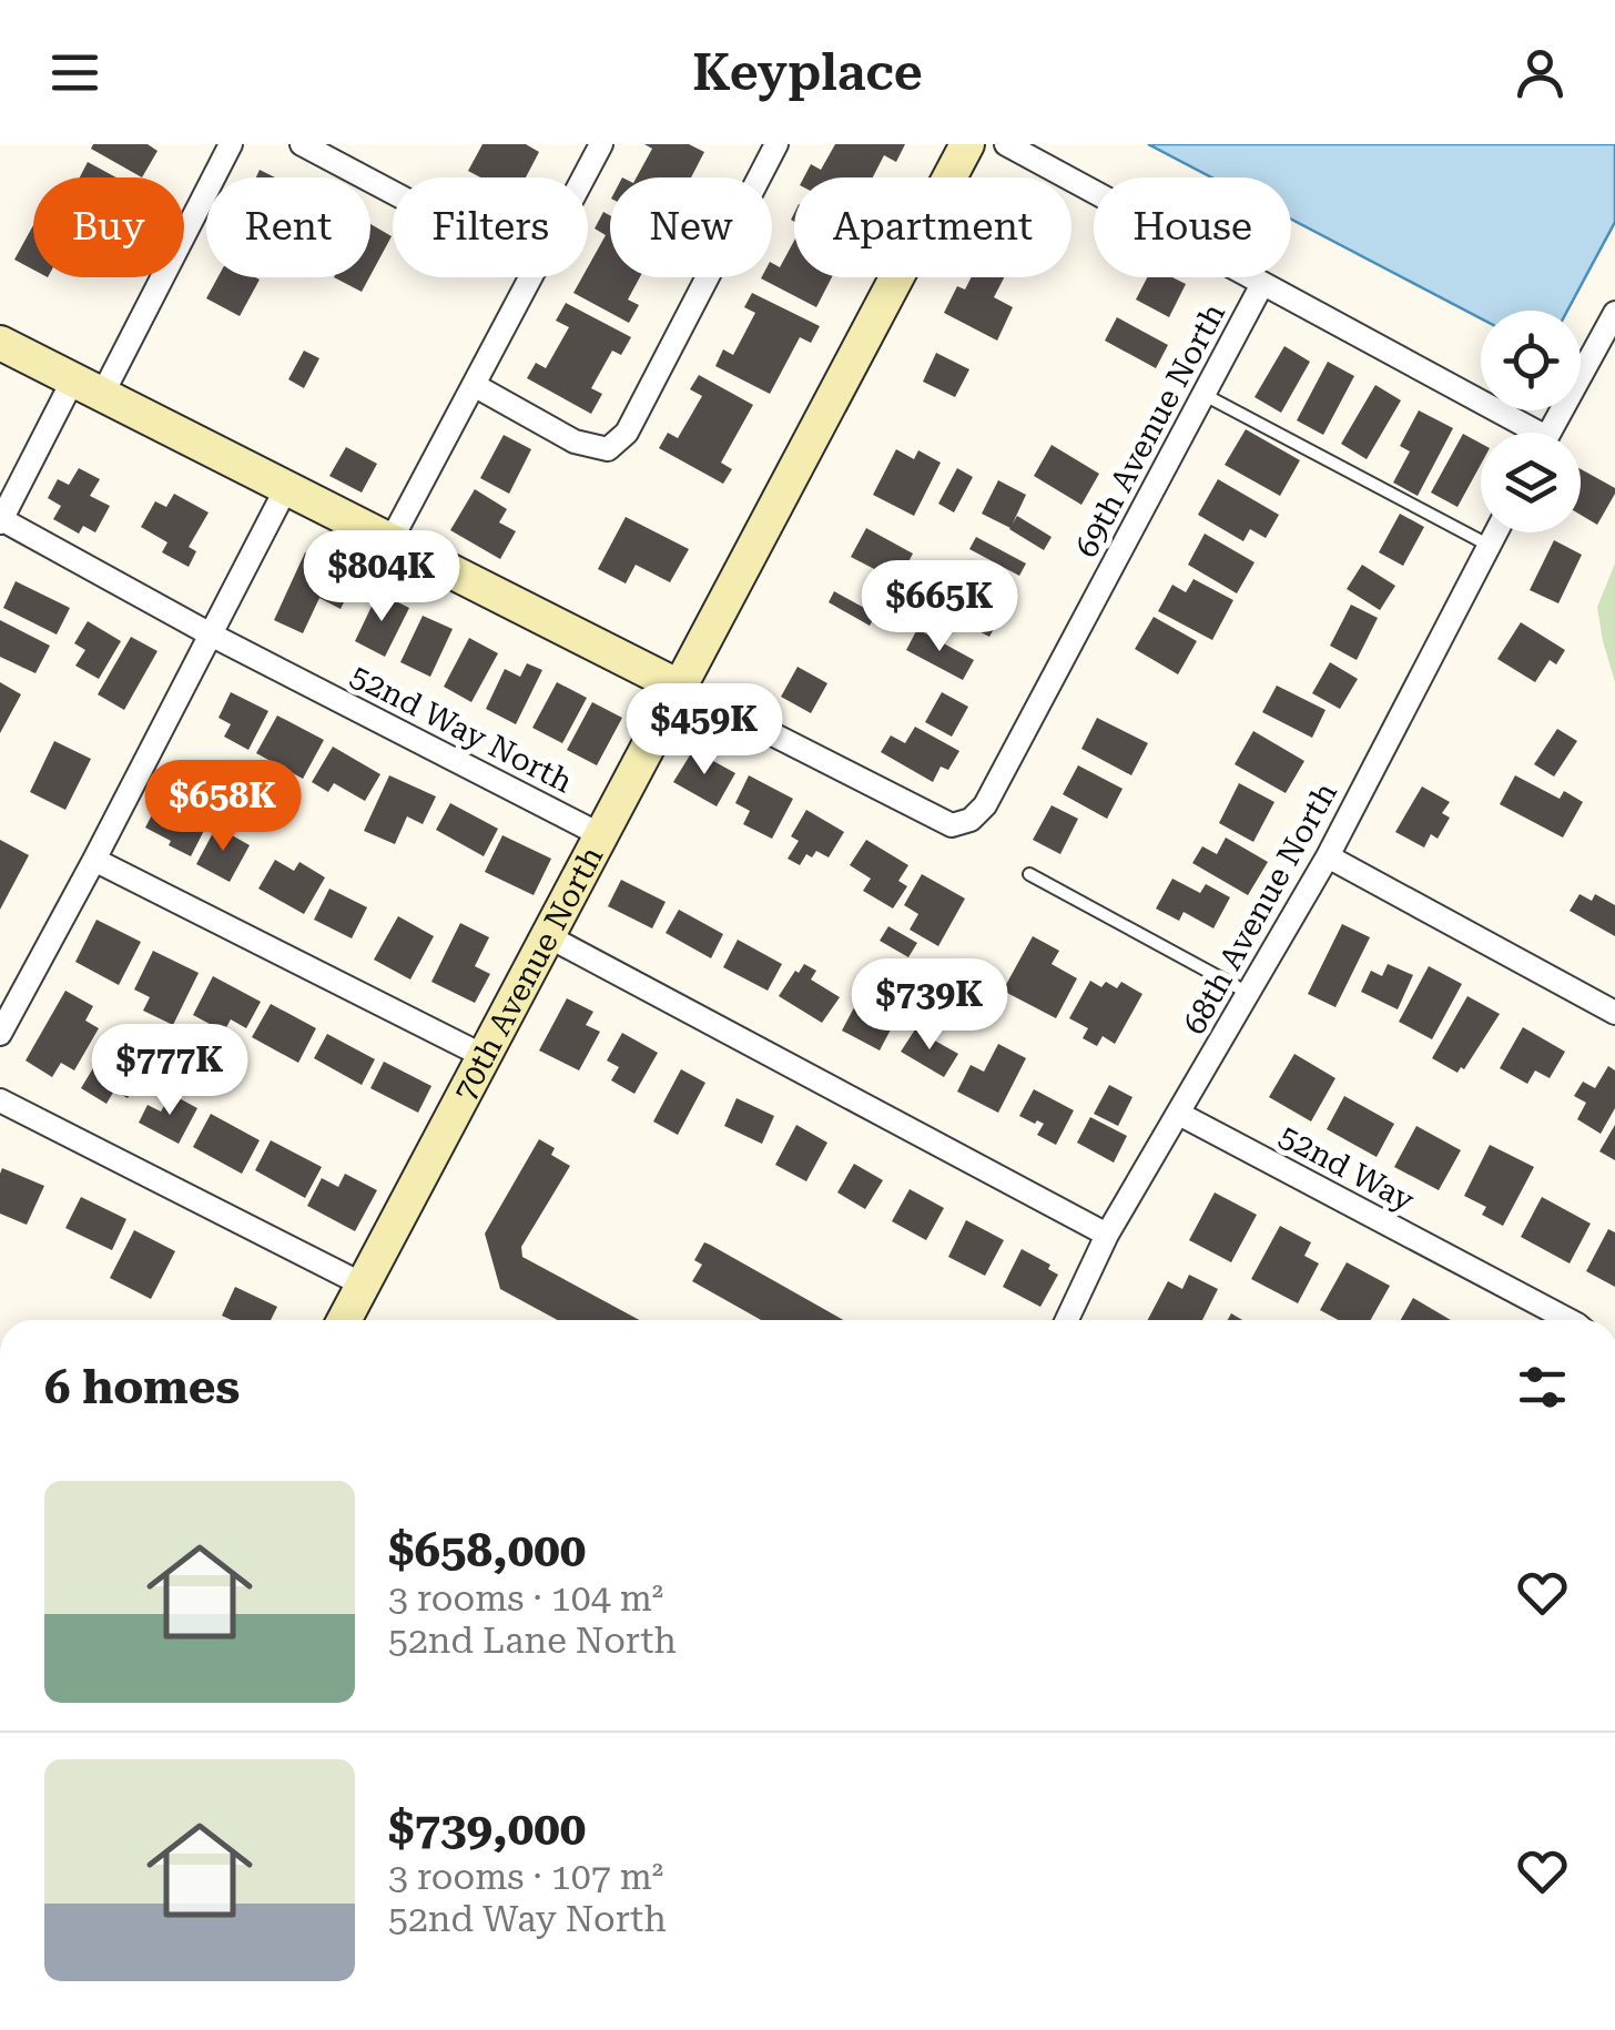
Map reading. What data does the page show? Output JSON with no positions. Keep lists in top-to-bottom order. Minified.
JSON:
{"streets":{"street":["69th Avenue North","52nd Way North","68th Avenue North","70th Avenue North","52nd Way"]},"crossings":[["69th Avenue North","70th Avenue North"],["52nd Way North","70th Avenue North"],["68th Avenue North","52nd Way"]],"page":{"header":"Keyplace","chip":["Buy","Rent","Filters","New","Apartment","House"],"price":["$804K","$665K","$459K","$658K","$739K","$777K"],"heading":"6 homes","list":[{"name":"$658,000","note":"3 rooms · 104 m² · 52nd Lane North"},{"name":"$739,000","note":"3 rooms · 107 m² · 52nd Way North"}]}}
